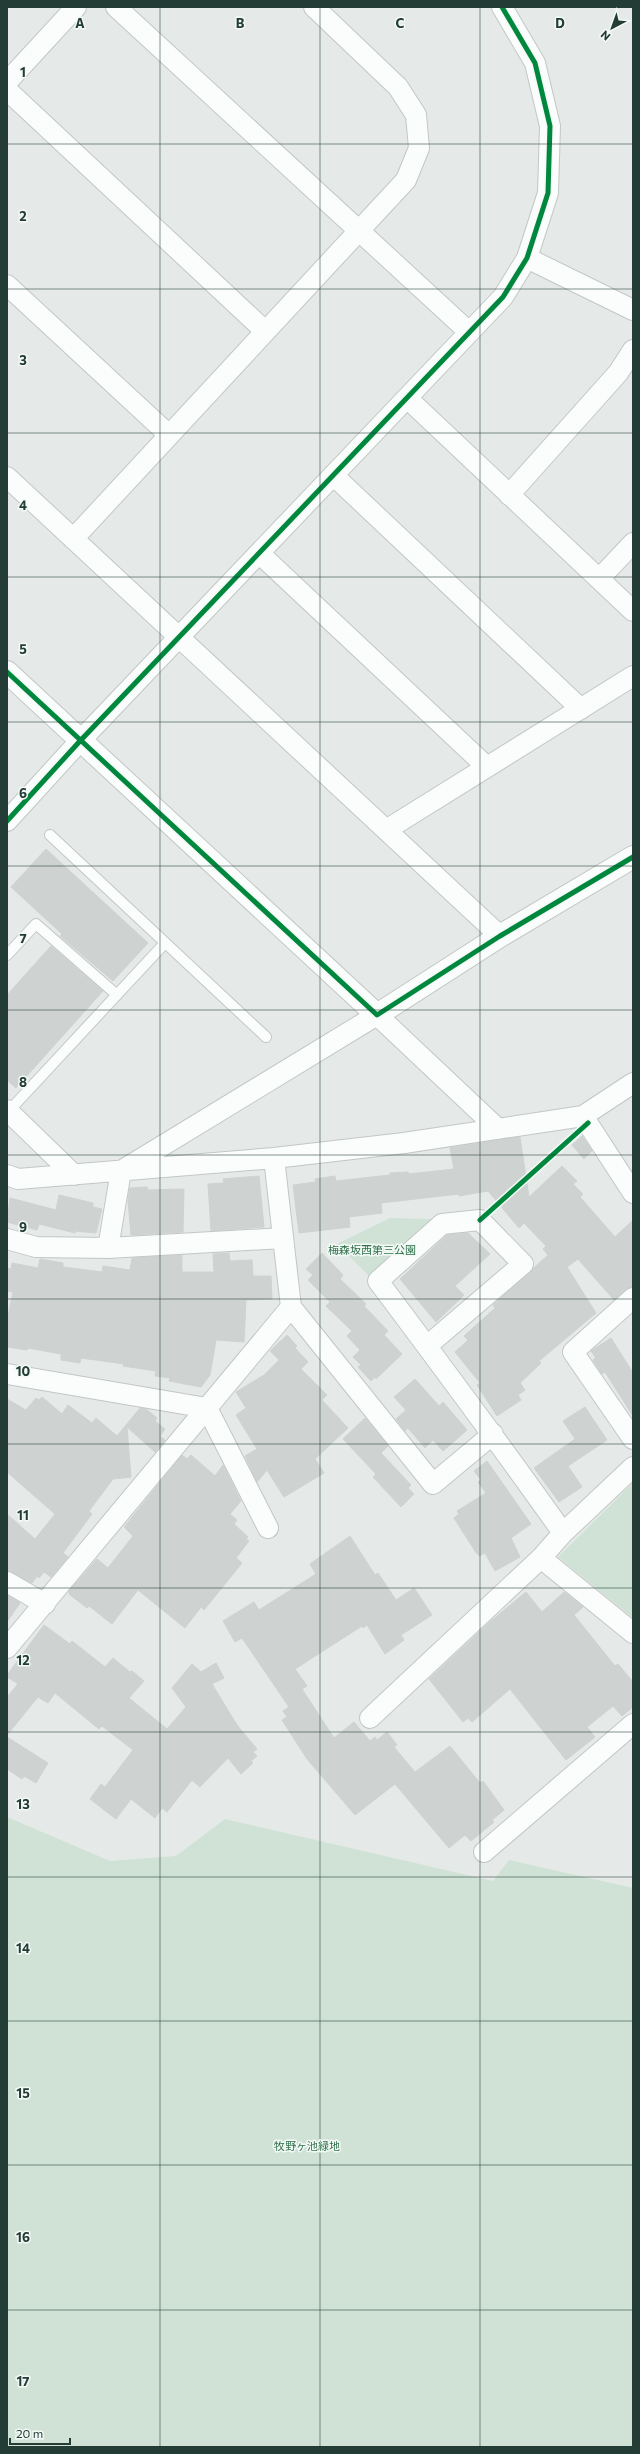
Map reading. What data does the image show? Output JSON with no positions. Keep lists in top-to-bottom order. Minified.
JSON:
{"parks":["梅森坂西第三公園","牧野ヶ池緑地"],"scale_bar":"20 m","north":"bottom left","grid":{"columns":["A","B","C","D"],"rows":["1","2","3","4","5","6","7","8","9","10","11","12","13","14","15","16","17"]}}
